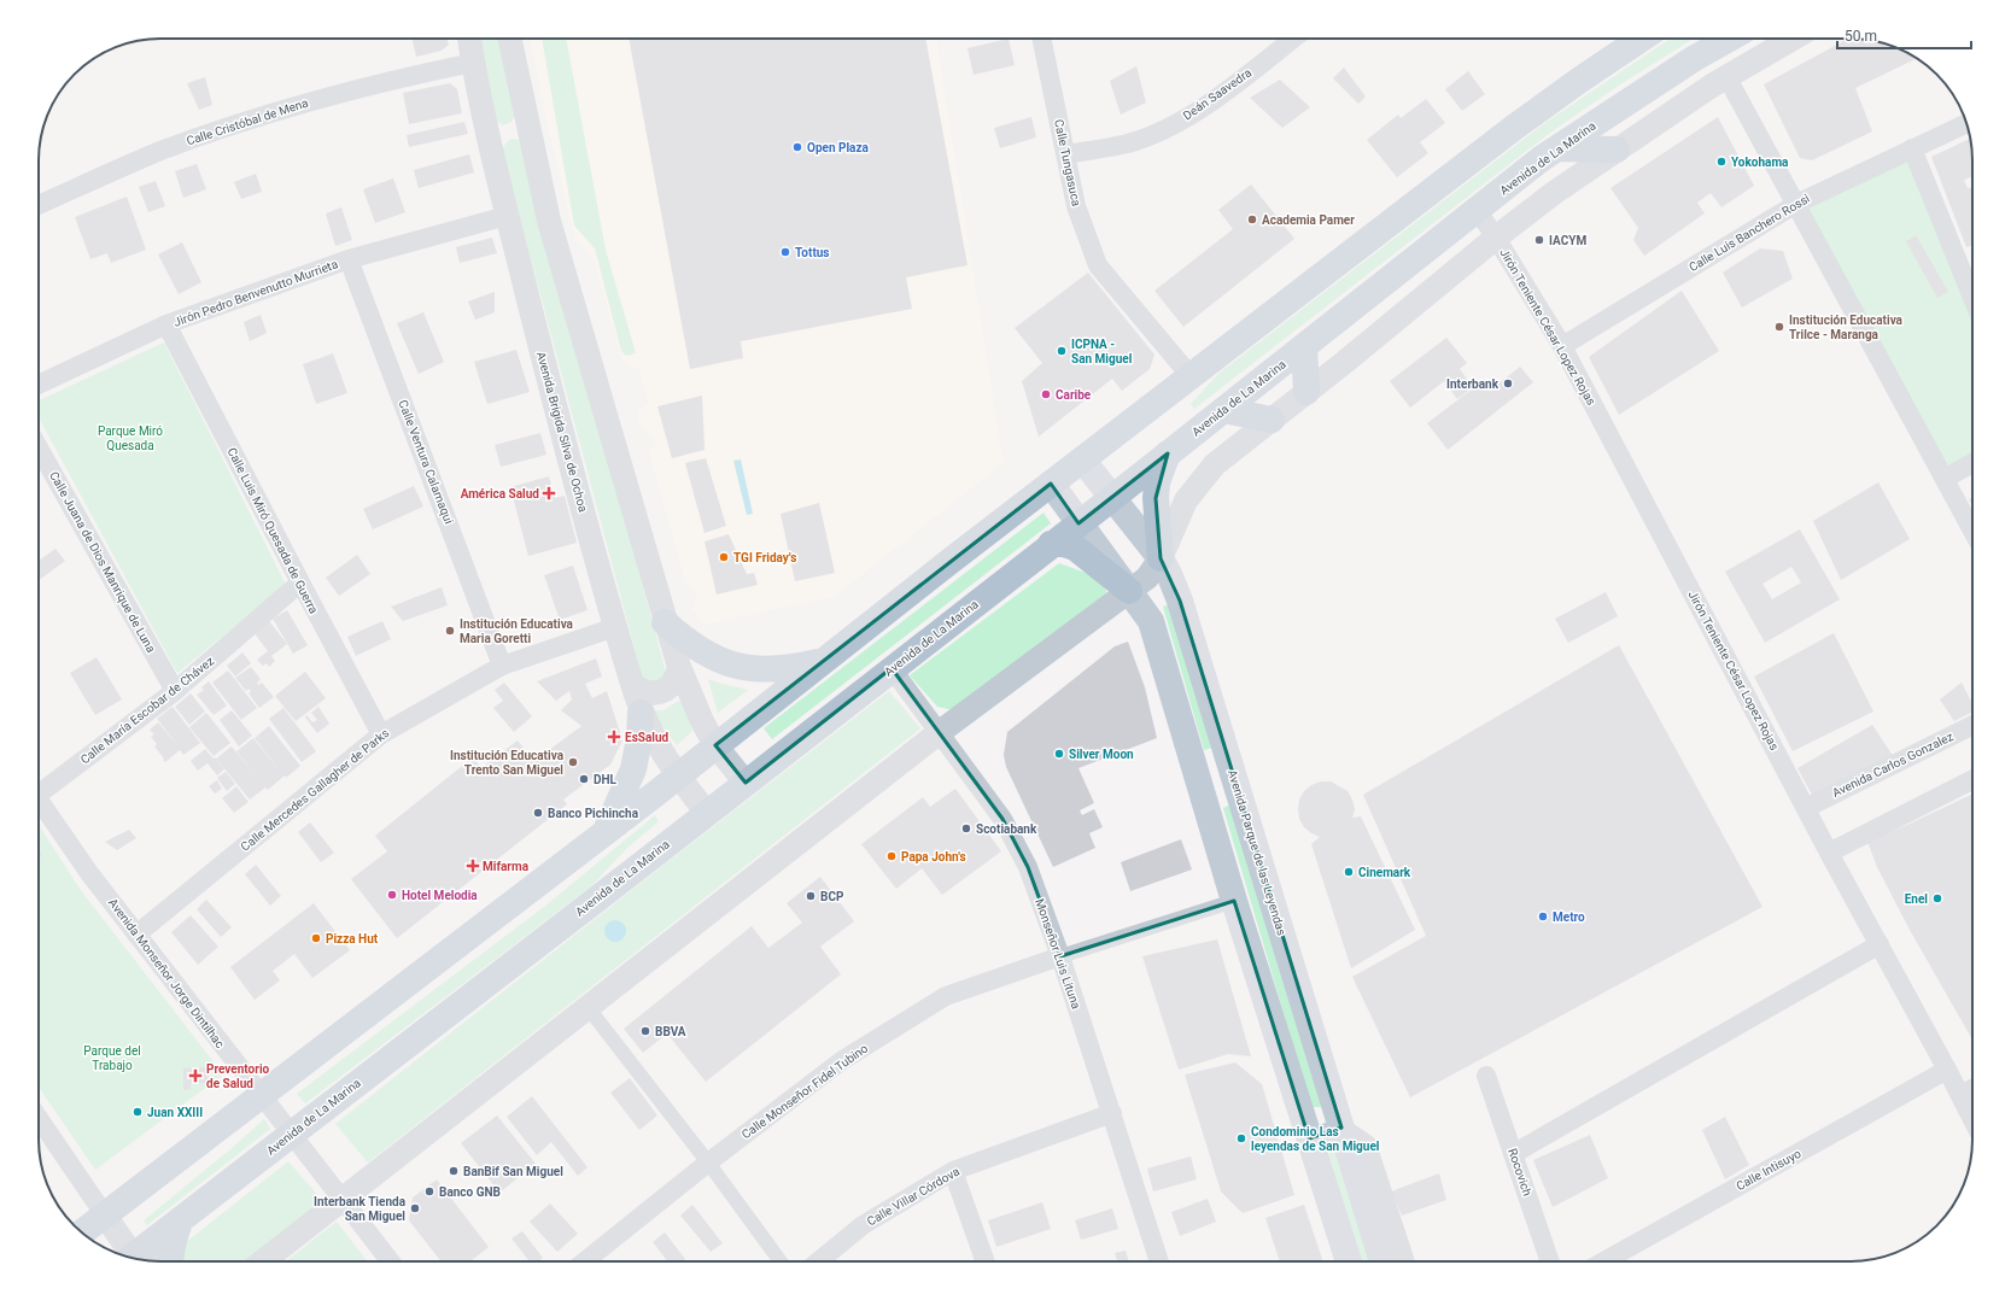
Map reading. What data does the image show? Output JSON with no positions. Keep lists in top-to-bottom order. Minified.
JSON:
{"streets":{"main road":["Avenida de La Marina","Avenida Parque de las Leyendas"],"street":["Deán Saavedra","Calle Cristóbal de Mena","Calle Tungasuca","Calle Luis Banchero Rossi","Jirón Pedro Benvenutto Murrieta","Jirón Teniente César Lopez Rojas","Avenida Brigida Silva de Ochoa","Calle Ventura Calamaqui","Calle Luis Miró Quesada de Guerra","Calle Juana de Dios Manrique de Luna","Calle María Escobar de Chávez","Avenida Carlos Gonzalez","Calle Mercedes Gallagher de Parks","Monseñor Luis Lituna","Avenida Monseñor Jorge Dintilhac","Calle Monseñor Fidel Tubino","Calle Intisuyo","Rocovich","Calle Villar Córdova"]},"crossings":[["Deán Saavedra","Calle Tungasuca"],["Calle Cristóbal de Mena","Avenida Brigida Silva de Ochoa"],["Avenida de La Marina","Jirón Teniente César Lopez Rojas"],["Avenida de La Marina","Avenida Brigida Silva de Ochoa"],["Avenida de La Marina","Avenida Parque de las Leyendas"],["Avenida de La Marina","Monseñor Luis Lituna"],["Avenida de La Marina","Avenida Monseñor Jorge Dintilhac"],["Calle Luis Banchero Rossi","Jirón Teniente César Lopez Rojas"],["Jirón Pedro Benvenutto Murrieta","Avenida Brigida Silva de Ochoa"],["Jirón Pedro Benvenutto Murrieta","Calle Ventura Calamaqui"],["Jirón Pedro Benvenutto Murrieta","Calle Luis Miró Quesada de Guerra"],["Jirón Teniente César Lopez Rojas","Avenida Carlos Gonzalez"],["Jirón Teniente César Lopez Rojas","Calle Intisuyo"],["Avenida Brigida Silva de Ochoa","Calle Mercedes Gallagher de Parks"],["Calle Ventura Calamaqui","Calle Mercedes Gallagher de Parks"],["Calle Luis Miró Quesada de Guerra","Calle María Escobar de Chávez"],["Calle Luis Miró Quesada de Guerra","Calle Mercedes Gallagher de Parks"],["Calle Juana de Dios Manrique de Luna","Calle María Escobar de Chávez"],["Calle Mercedes Gallagher de Parks","Avenida Monseñor Jorge Dintilhac"],["Monseñor Luis Lituna","Calle Monseñor Fidel Tubino"],["Monseñor Luis Lituna","Calle Villar Córdova"]],"parks":["Parque Miró Quesada","Parque del Trabajo"],"places":{"other":["Open Plaza","Yokohama","Academia Pamer","IACYM","Tottus","Institución Educativa Trilce - Maranga","ICPNA - San Miguel","Interbank","Caribe","TGI Friday's","Institución Educativa Maria Goretti","Silver Moon","Institución Educativa Trento San Miguel","DHL","Banco Pichincha","Scotiabank","Papa John's","Cinemark","Hotel Melodia","BCP","Enel","Metro","Pizza Hut","BBVA","Juan XXIII","Condominio Las leyendas de San Miguel","BanBif San Miguel","Banco GNB","Interbank Tienda San Miguel"],"health":["América Salud","EsSalud","Mifarma","Preventorio de Salud"]},"scale_bar":"50 m"}
